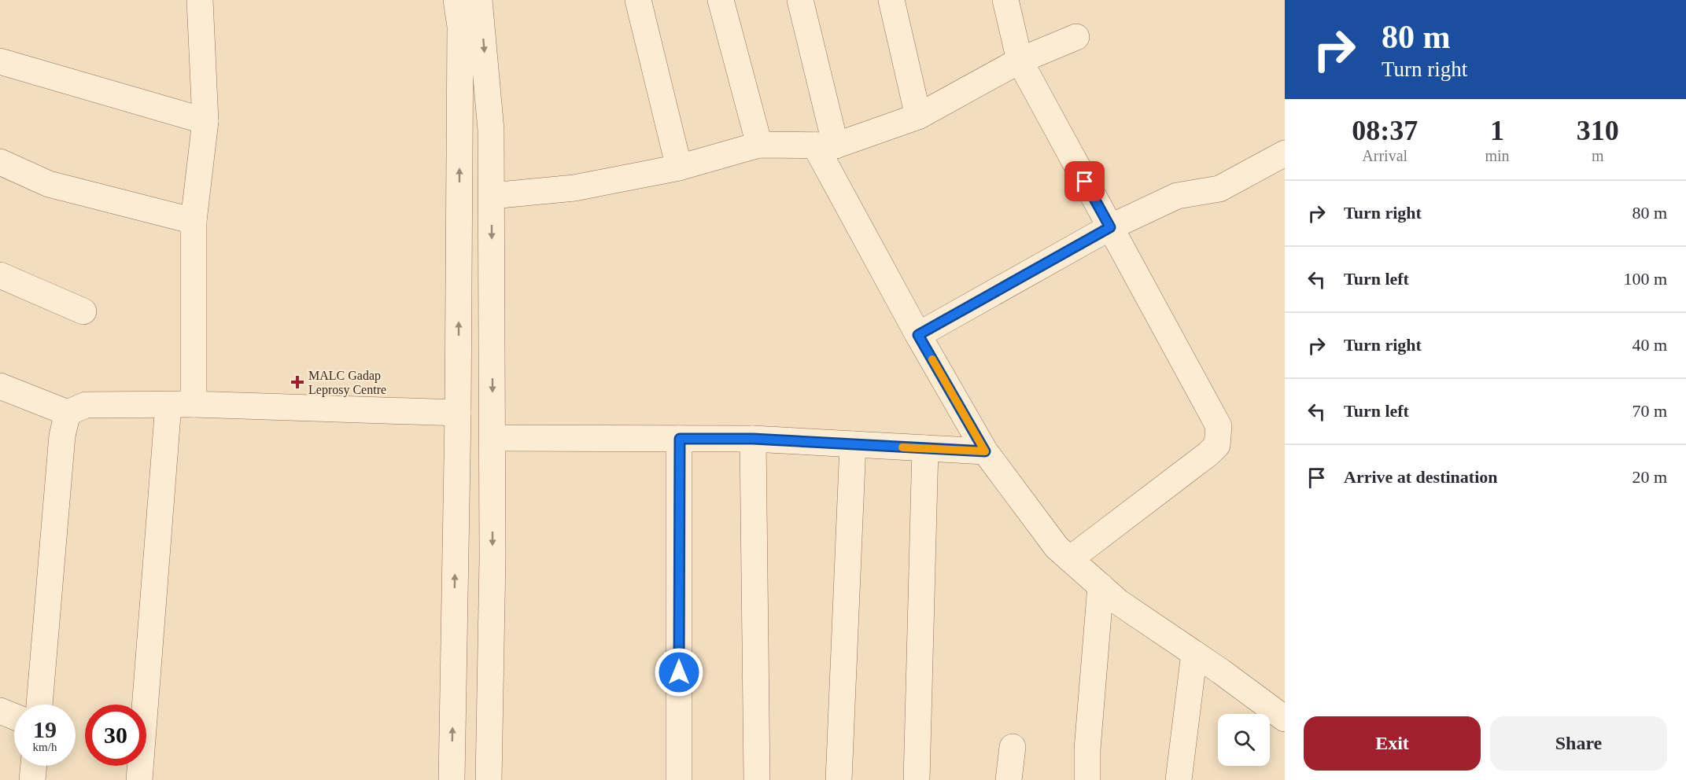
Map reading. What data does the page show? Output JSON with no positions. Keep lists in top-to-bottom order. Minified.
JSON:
{"places":{"health":["MALC Gadap Leprosy Centre"]},"page":{"turn":["80 m","Turn right"],"eta":["08:37","Arrival","1","min","310","m"],"list":[{"name":"Turn right","value":"80 m"},{"name":"Turn left","value":"100 m"},{"name":"Turn right","value":"40 m"},{"name":"Turn left","value":"70 m"},{"name":"Arrive at destination","value":"20 m"}],"speed":"19 km/h","limit":"30","buttons":["Exit","Share"]}}
